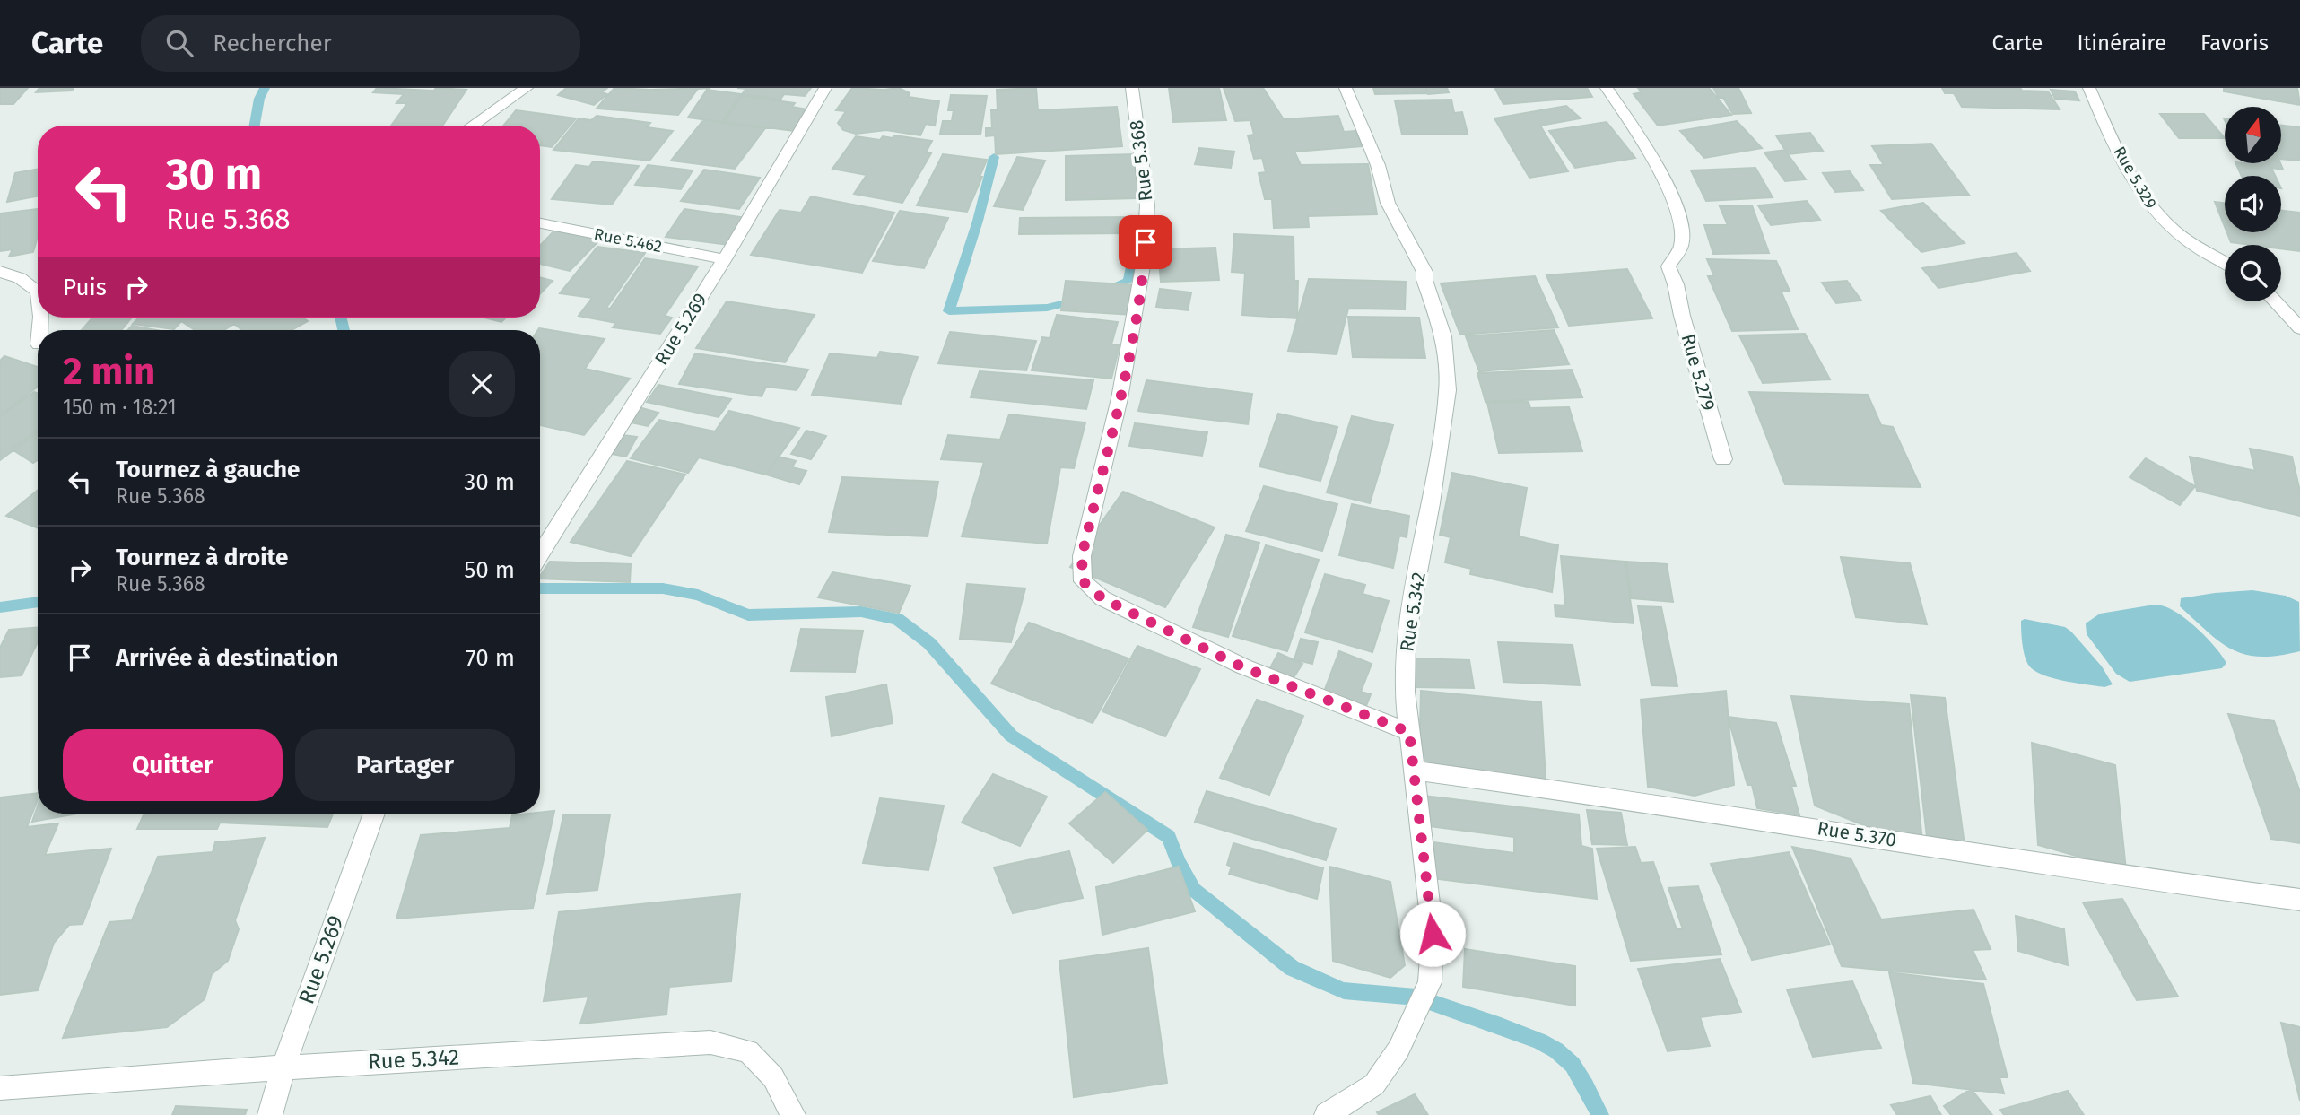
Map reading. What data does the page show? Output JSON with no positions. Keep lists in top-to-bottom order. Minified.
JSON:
{"streets":{"street":["Rue 5.368","Rue 5.329","Rue 5.462","Rue 5.269","Rue 5.279","Rue 5.342","Rue 5.370"]},"crossings":[["Rue 5.368","Rue 5.342"],["Rue 5.462","Rue 5.269"],["Rue 5.269","Rue 5.342"],["Rue 5.342","Rue 5.370"]],"north":"top","page":{"header":"Carte","search":"Rechercher","nav":["Carte","Itinéraire","Favoris"],"turn":["30 m","Rue 5.368"],"then":"Puis","heading":["2 min","150 m · 18:21"],"list":[{"name":"Tournez à gauche","note":"Rue 5.368","value":"30 m"},{"name":"Tournez à droite","note":"Rue 5.368","value":"50 m"},{"name":"Arrivée à destination","value":"70 m"}],"buttons":["Quitter","Partager"]}}
